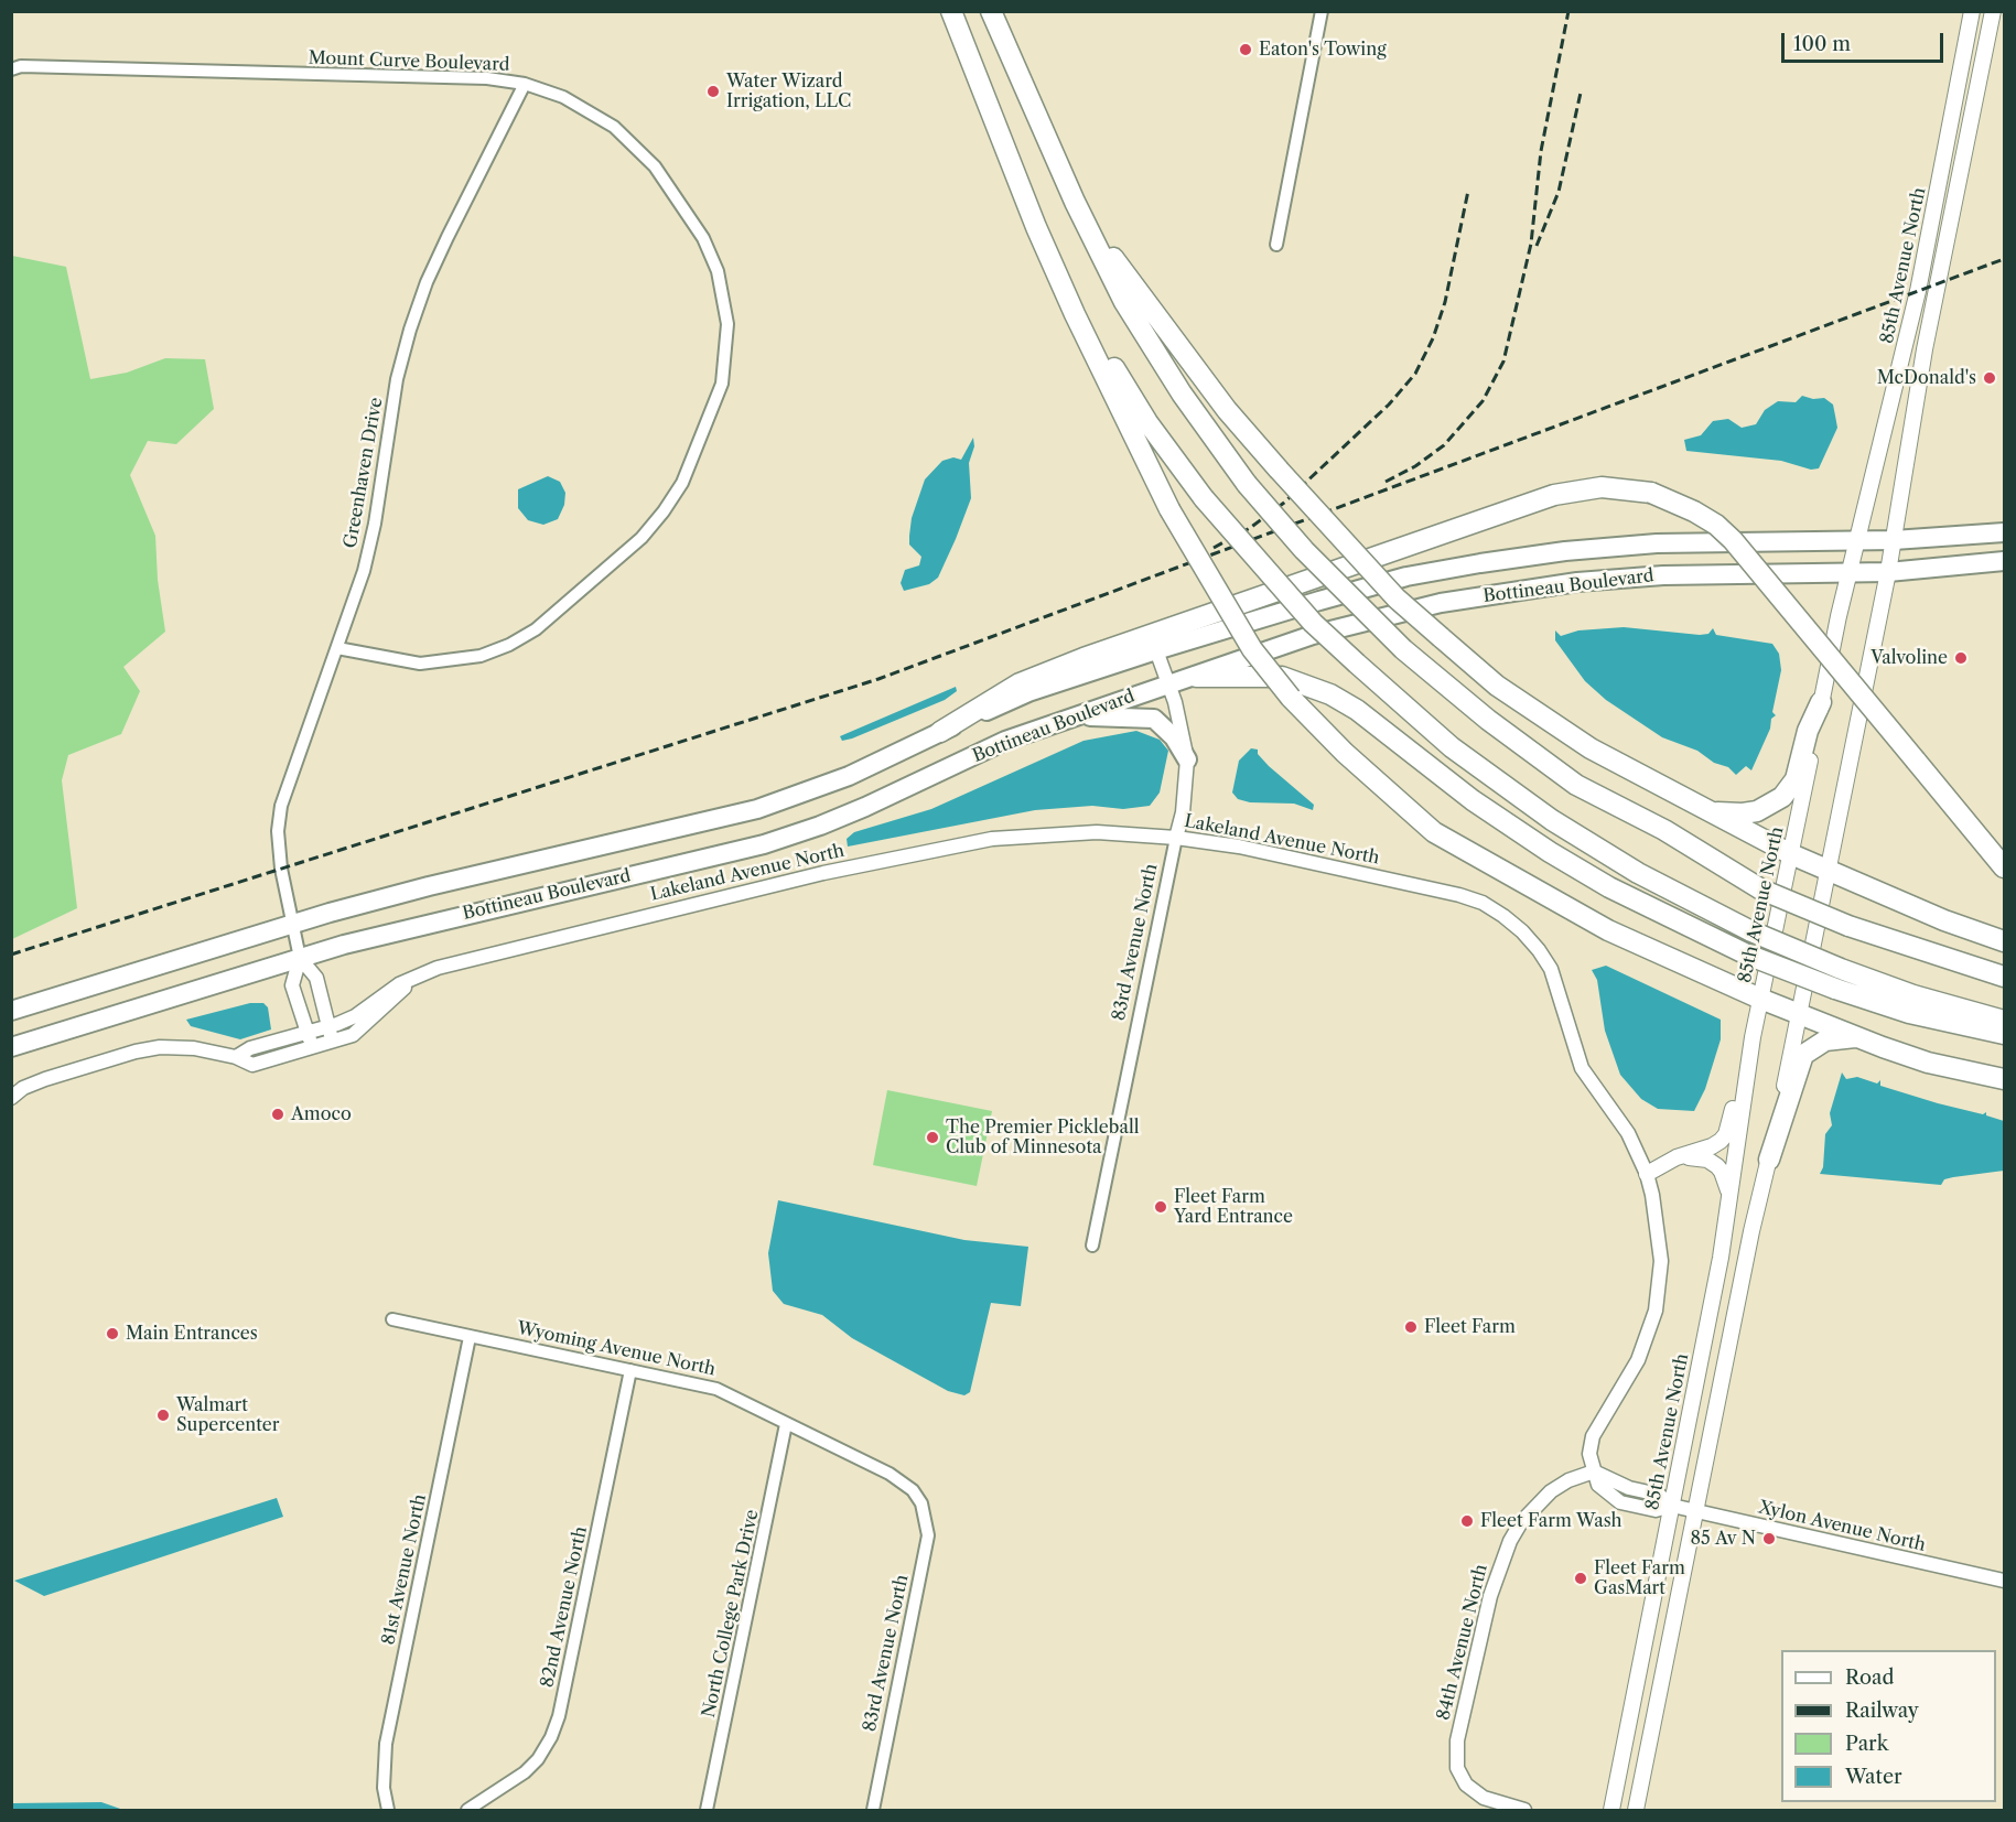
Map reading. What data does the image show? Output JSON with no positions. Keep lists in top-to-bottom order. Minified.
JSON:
{"streets":{"highway":["Bottineau Boulevard"],"main road":["85th Avenue North"],"street":["Mount Curve Boulevard","Greenhaven Drive","Lakeland Avenue North","83rd Avenue North","Wyoming Avenue North","Xylon Avenue North","81st Avenue North","82nd Avenue North","North College Park Drive","84th Avenue North"]},"crossings":[["Mount Curve Boulevard","Greenhaven Drive"],["85th Avenue North","Bottineau Boulevard"],["85th Avenue North","Xylon Avenue North"],["Greenhaven Drive","Bottineau Boulevard"],["Bottineau Boulevard","83rd Avenue North"],["Lakeland Avenue North","83rd Avenue North"],["Lakeland Avenue North","84th Avenue North"],["83rd Avenue North","Wyoming Avenue North"],["Wyoming Avenue North","81st Avenue North"],["Wyoming Avenue North","82nd Avenue North"],["Wyoming Avenue North","North College Park Drive"]],"places":["Eaton's Towing","Water Wizard Irrigation, LLC","McDonald's","Valvoline","Amoco","The Premier Pickleball Club of Minnesota","Fleet Farm Yard Entrance","Fleet Farm","Main Entrances","Walmart Supercenter","Fleet Farm Wash","85 Av N","Fleet Farm GasMart"],"legend":["Road","Railway","Park","Water"],"scale_bar":"100 m"}
